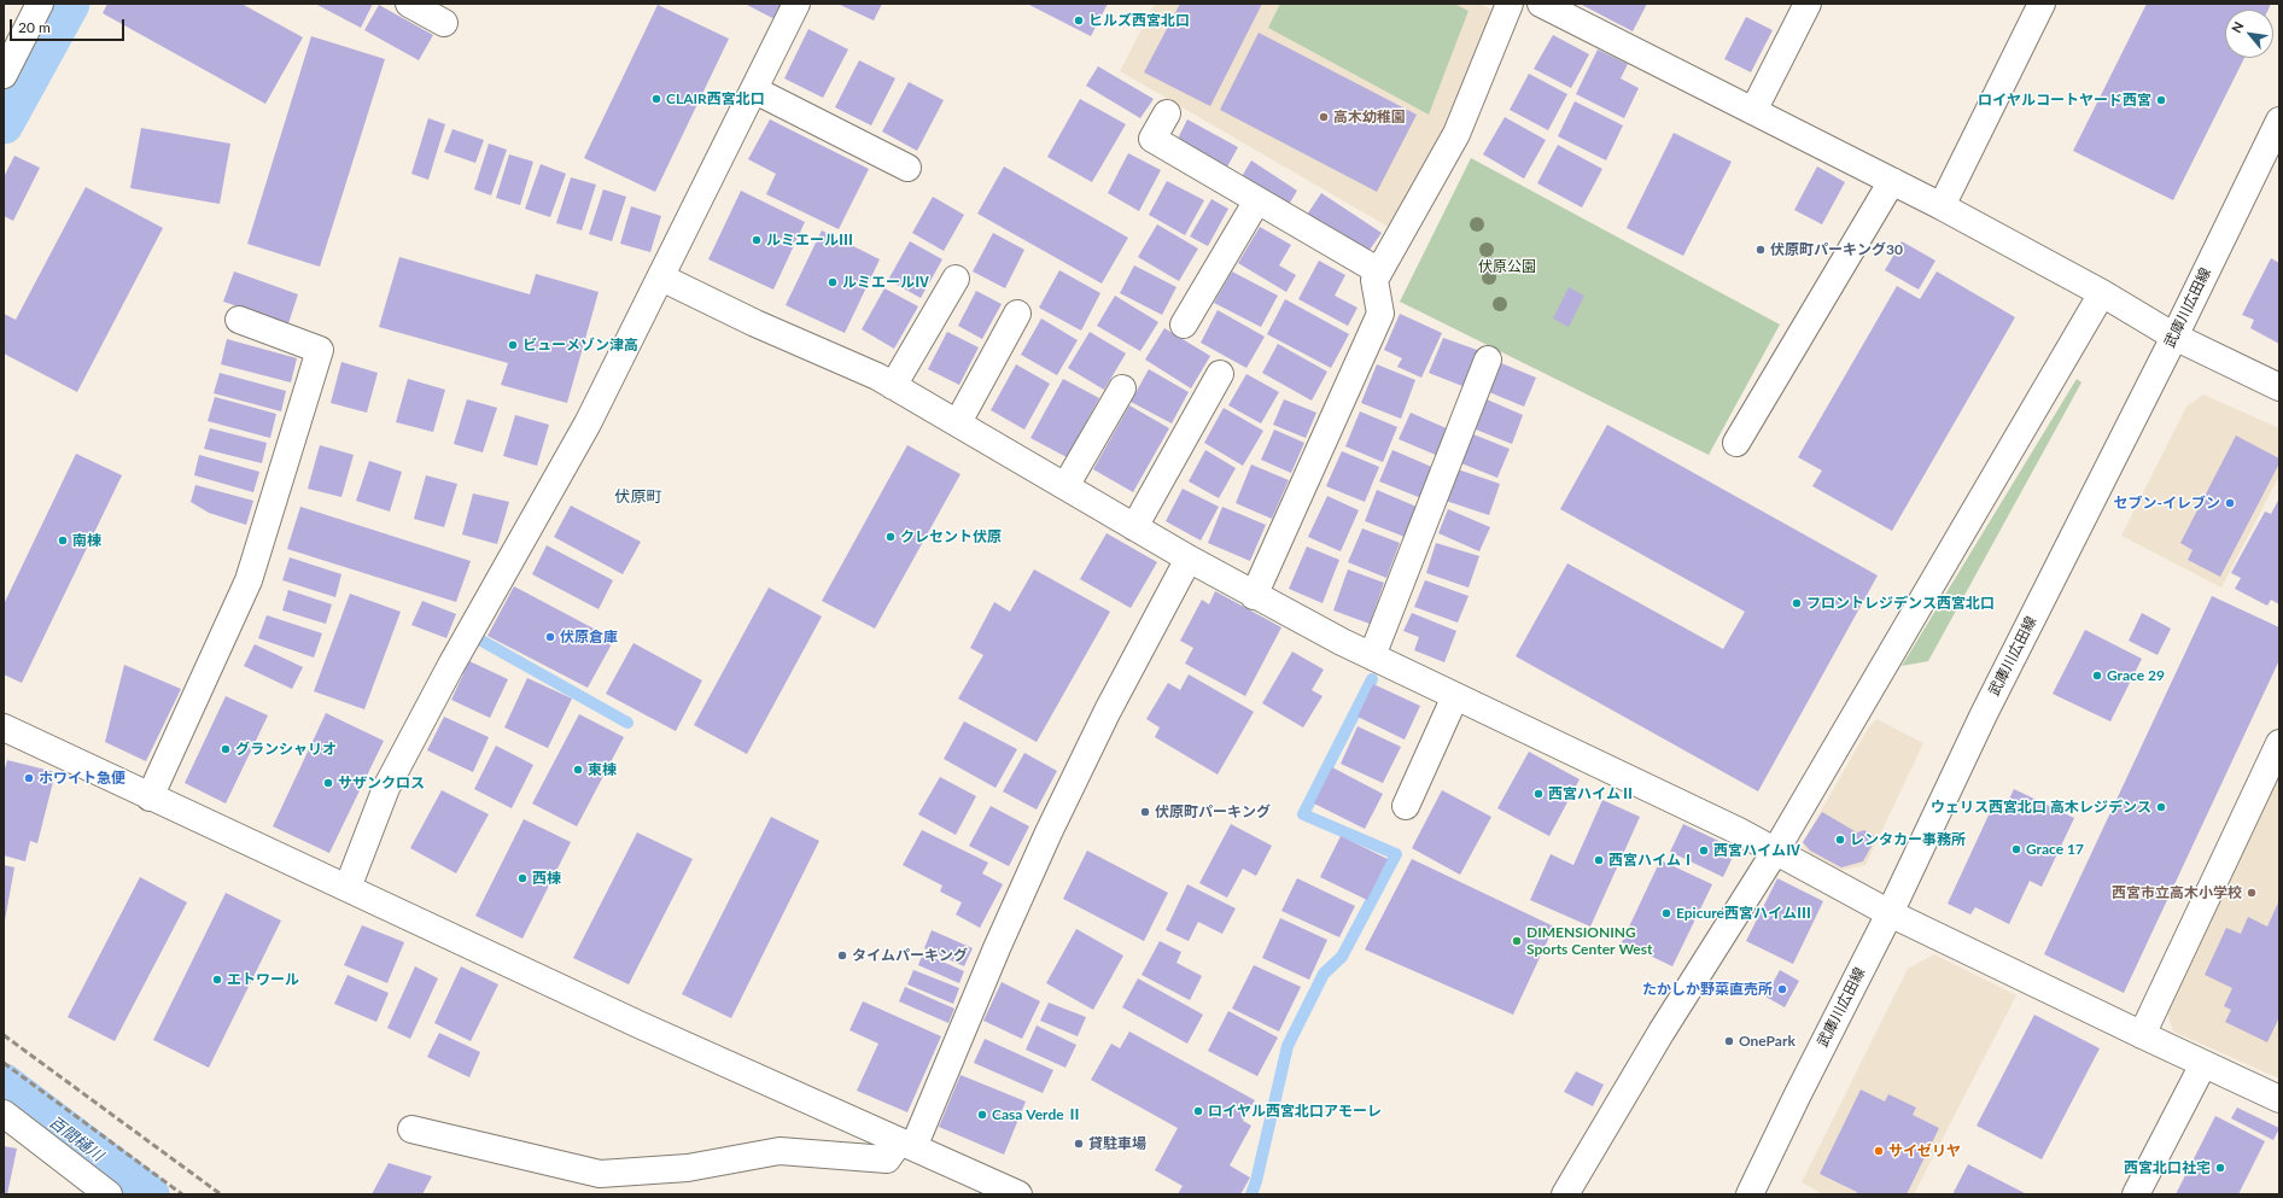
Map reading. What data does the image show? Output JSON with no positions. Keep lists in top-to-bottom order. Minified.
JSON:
{"streets":{"street":["武庫川広田線"]},"districts":["伏原町"],"water":["百間樋川"],"parks":["伏原公園"],"places":["ヒルズ西宮北口","CLAIR西宮北口","ロイヤルコートヤード西宮","高木幼稚園","ルミエールⅢ","伏原町パーキング30","ルミエールⅣ","ビューメゾン津高","セブン-イレブン","クレセント伏原","南棟","フロントレジデンス西宮北口","伏原倉庫","Grace 29","グランシャリオ","東棟","ホワイト急便","サザンクロス","西宮ハイムⅡ","ウェリス西宮北口 高木レジデンス","伏原町パーキング","レンタカー事務所","Grace 17","西宮ハイムⅣ","西宮ハイムⅠ","西棟","西宮市立高木小学校","Epicure西宮ハイムⅢ","DIMENSIONING Sports Center West","タイムパーキング","エトワール","たかしか野菜直売所","OnePark","ロイヤル西宮北口アモーレ","Casa Verde Ⅱ","貸駐車場","サイゼリヤ","西宮北口社宅"],"scale_bar":"20 m","north":"top left"}
